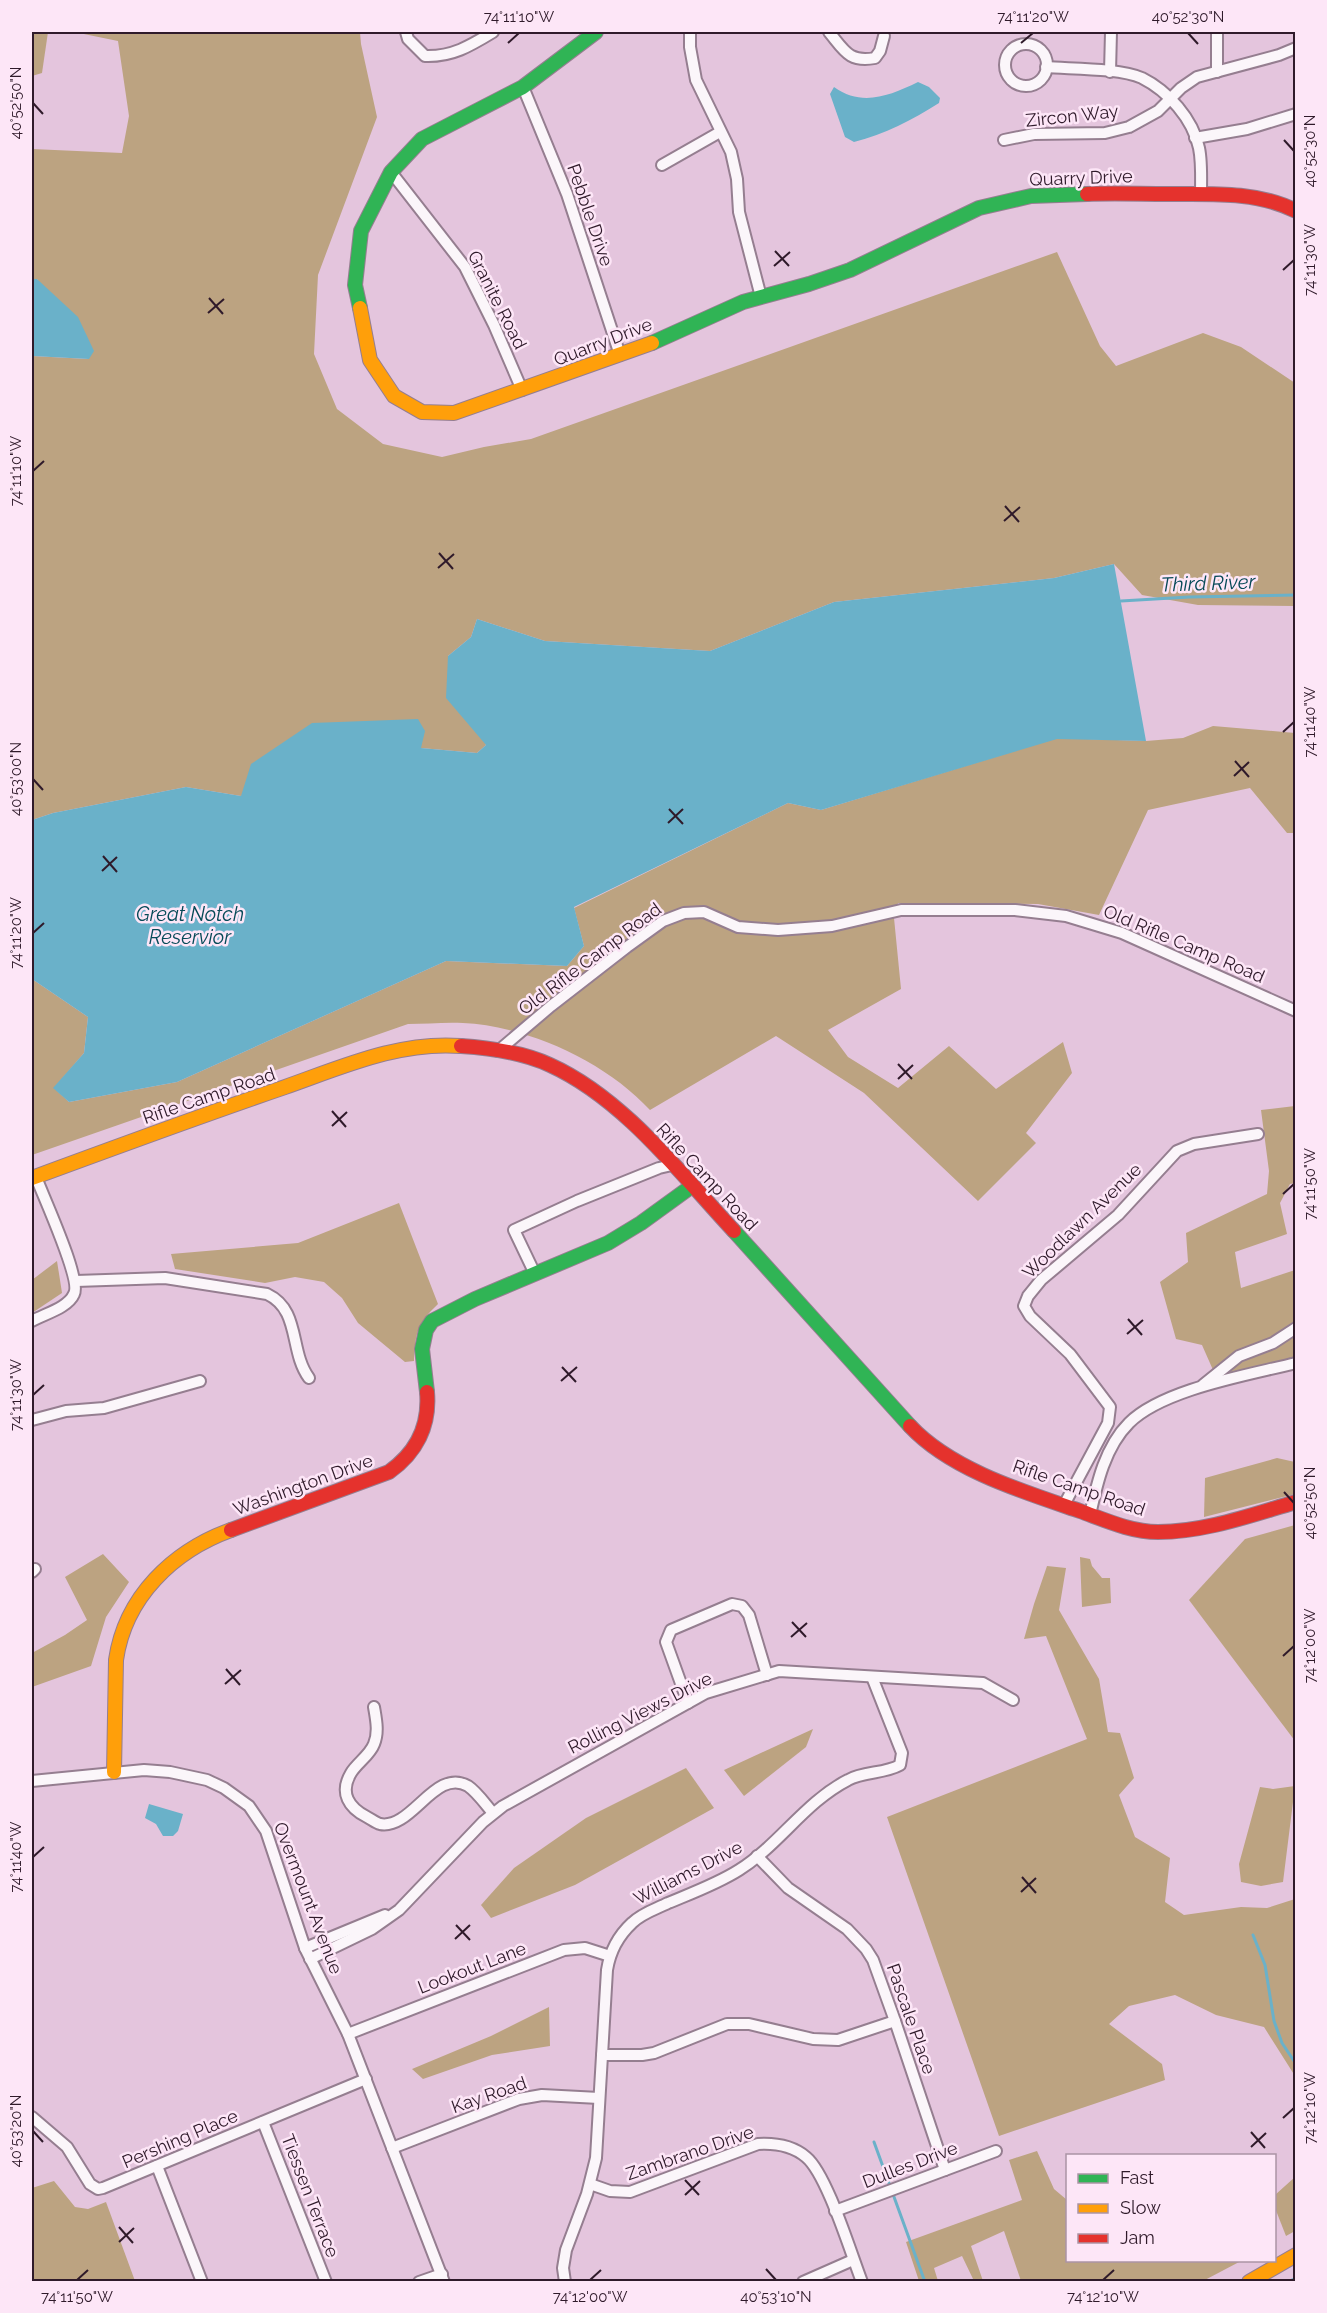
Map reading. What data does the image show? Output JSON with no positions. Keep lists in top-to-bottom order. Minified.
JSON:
{"streets":{"street":["Zircon Way","Quarry Drive","Pebble Drive","Granite Road","Old Rifle Camp Road","Rifle Camp Road","Woodlawn Avenue","Washington Drive","Rolling Views Drive","Williams Drive","Overmount Avenue","Lookout Lane","Pascale Place","Kay Road","Pershing Place","Zambrano Drive","Dulles Drive","Tiessen Terrace"]},"crossings":[["Quarry Drive","Pebble Drive"],["Quarry Drive","Granite Road"],["Old Rifle Camp Road","Rifle Camp Road"],["Rifle Camp Road","Woodlawn Avenue"],["Rifle Camp Road","Washington Drive"],["Washington Drive","Overmount Avenue"],["Rolling Views Drive","Williams Drive"],["Rolling Views Drive","Overmount Avenue"],["Williams Drive","Lookout Lane"],["Williams Drive","Pascale Place"],["Williams Drive","Kay Road"],["Williams Drive","Zambrano Drive"],["Overmount Avenue","Lookout Lane"],["Overmount Avenue","Kay Road"],["Overmount Avenue","Pershing Place"],["Pascale Place","Dulles Drive"],["Pershing Place","Tiessen Terrace"],["Zambrano Drive","Dulles Drive"]],"water":["Third River","Great Notch Reservior"],"legend":["Fast","Slow","Jam"],"coordinates":["74°11'10\"W","74°11'20\"W","40°52'30\"N","40°52'50\"N","74°11'30\"W","74°11'40\"W","40°53'00\"N","74°11'50\"W","74°12'00\"W","74°12'10\"W","40°53'20\"N","40°53'10\"N"]}
